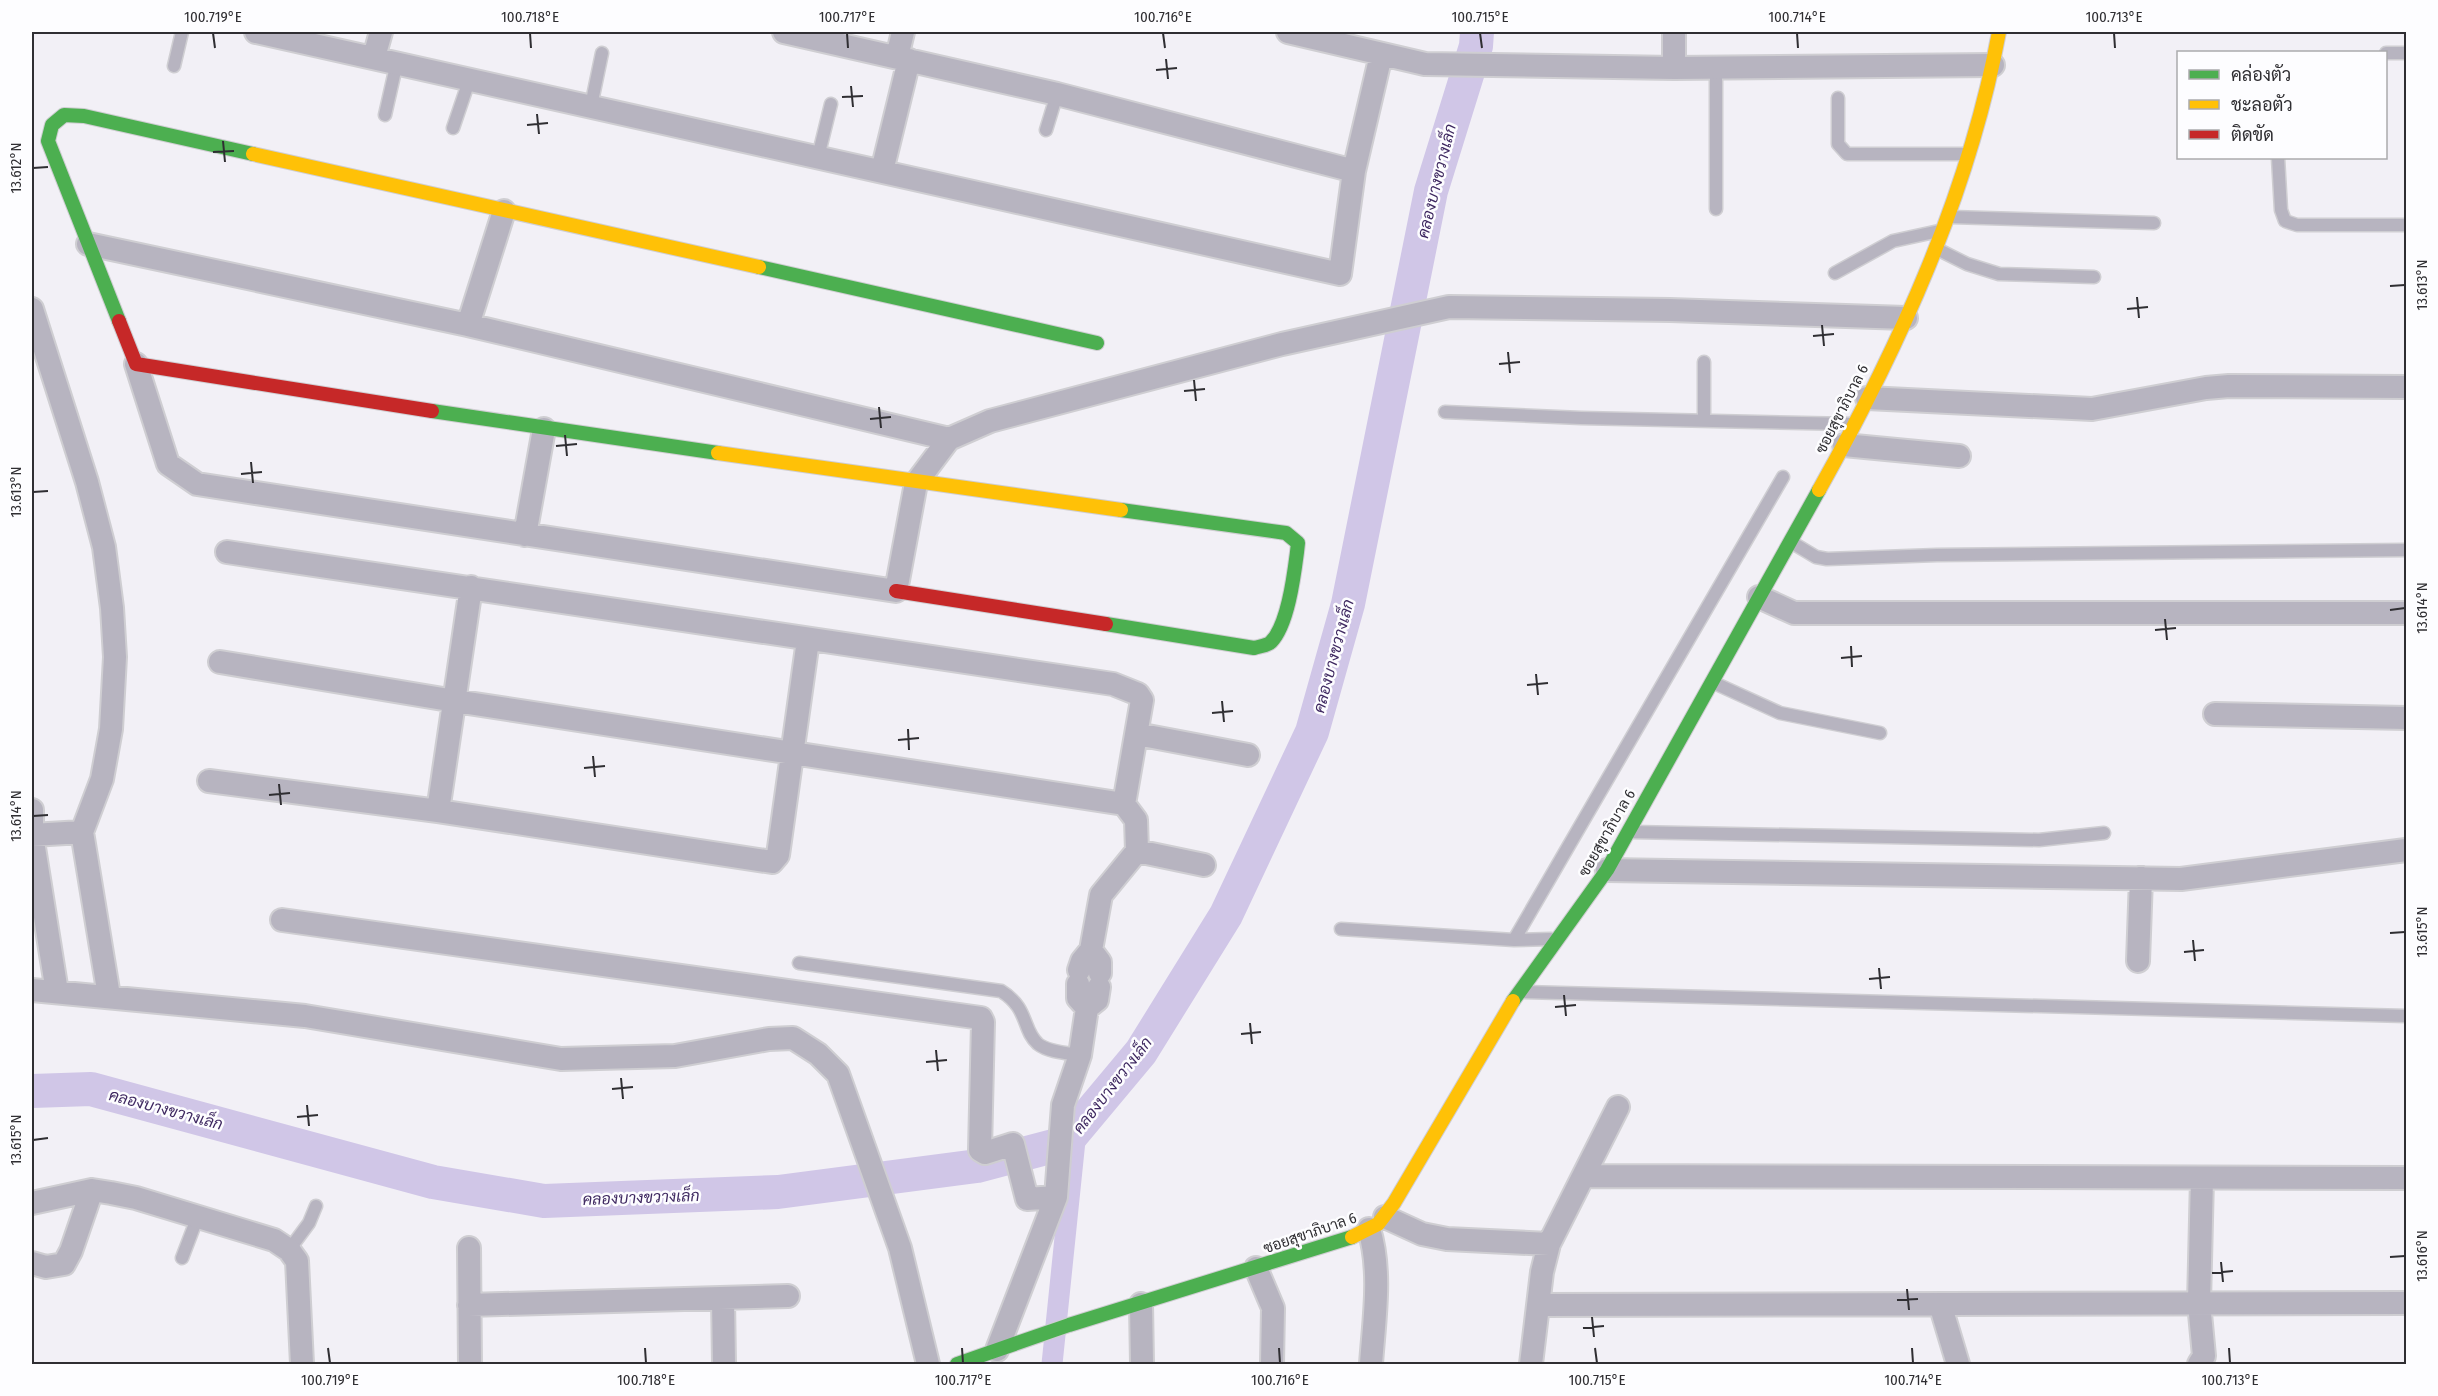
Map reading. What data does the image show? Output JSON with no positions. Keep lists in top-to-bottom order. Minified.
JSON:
{"streets":{"street":["ซอยสุขาภิบาล 6"]},"water":["คลองบางขวางเล็ก"],"legend":["คล่องตัว","ชะลอตัว","ติดขัด"],"coordinates":["100.719°E","100.718°E","100.717°E","100.716°E","100.715°E","100.714°E","100.713°E","13.612°N","13.613°N","13.614°N","13.615°N","13.616°N"]}
